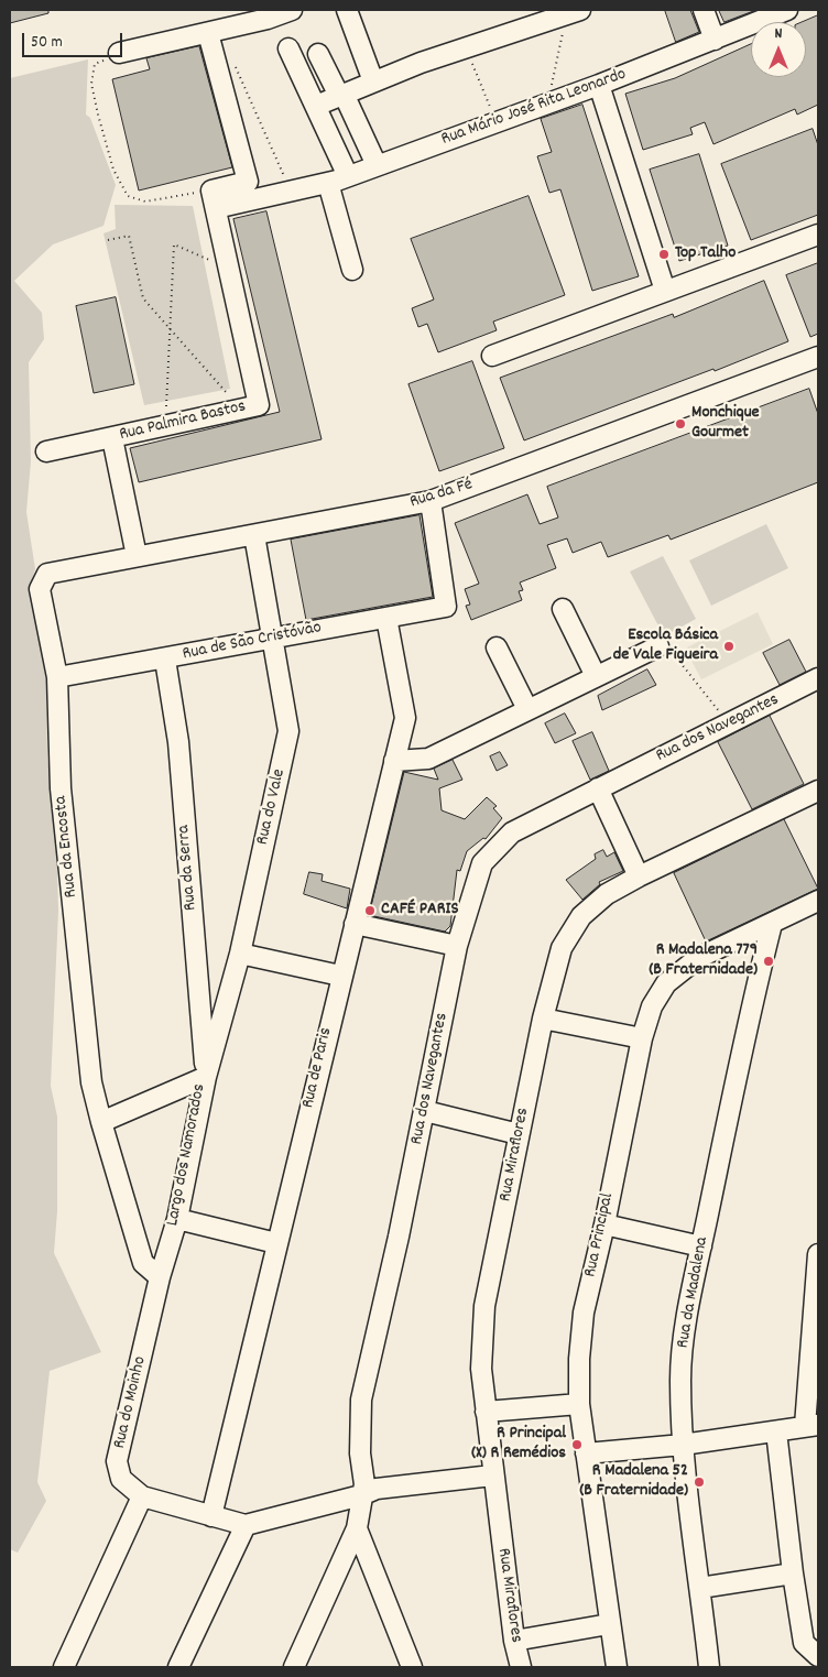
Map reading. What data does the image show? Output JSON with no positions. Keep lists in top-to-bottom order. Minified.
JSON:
{"streets":{"street":["Rua Mário José Rita Leonardo","Rua Palmira Bastos","Rua da Fé","Rua de São Cristóvão","Rua dos Navegantes","Rua do Vale","Rua da Encosta","Rua da Serra","Rua de Paris","Largo dos Namorados","Rua Miraflores","Rua Principal","Rua da Madalena","Rua do Moinho"]},"crossings":[["Rua Mário José Rita Leonardo","Rua Palmira Bastos"],["Rua da Fé","Rua de São Cristóvão"],["Rua da Fé","Rua do Vale"],["Rua da Fé","Rua da Encosta"],["Rua de São Cristóvão","Rua do Vale"],["Rua de São Cristóvão","Rua da Encosta"],["Rua de São Cristóvão","Rua da Serra"],["Rua de São Cristóvão","Rua de Paris"],["Rua do Vale","Rua da Serra"],["Rua do Vale","Largo dos Namorados"],["Rua da Encosta","Largo dos Namorados"],["Rua da Serra","Largo dos Namorados"],["Largo dos Namorados","Rua do Moinho"],["Rua Principal","Rua da Madalena"]],"places":["Top Talho","Monchique Gourmet","Escola Básica de Vale Figueira","CAFÉ PARIS","R Madalena 779 (B Fraternidade)","R Principal (X) R Remédios","R Madalena 52 (B Fraternidade)"],"scale_bar":"50 m","north":"top"}
